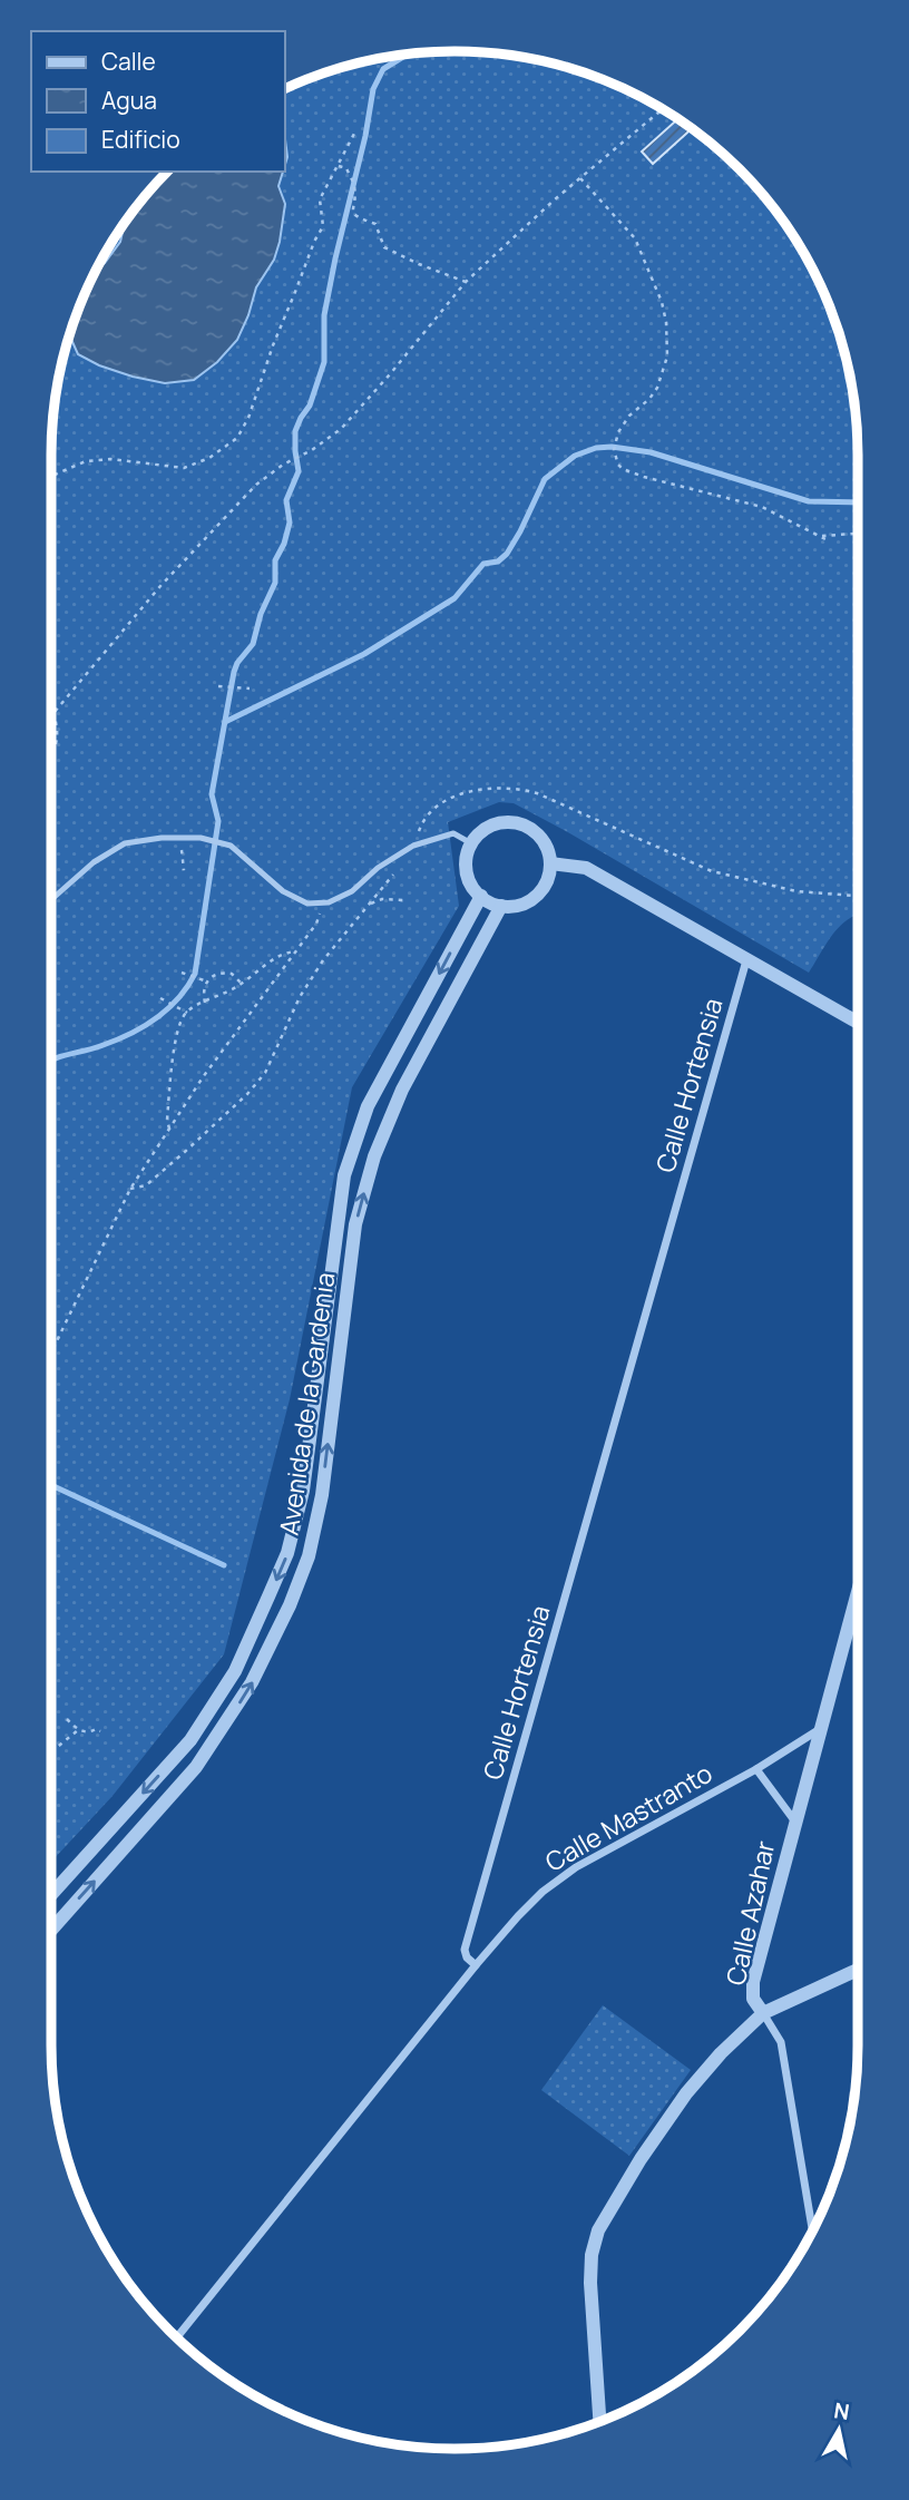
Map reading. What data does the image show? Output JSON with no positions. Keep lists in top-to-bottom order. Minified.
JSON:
{"streets":{"street":["Calle Hortensia","Avenida de la Gardenia","Calle Mastranto","Calle Azahar"]},"crossings":[["Calle Hortensia","Calle Mastranto"],["Calle Mastranto","Calle Azahar"]],"legend":["Calle","Agua","Edificio"],"north":"top"}
